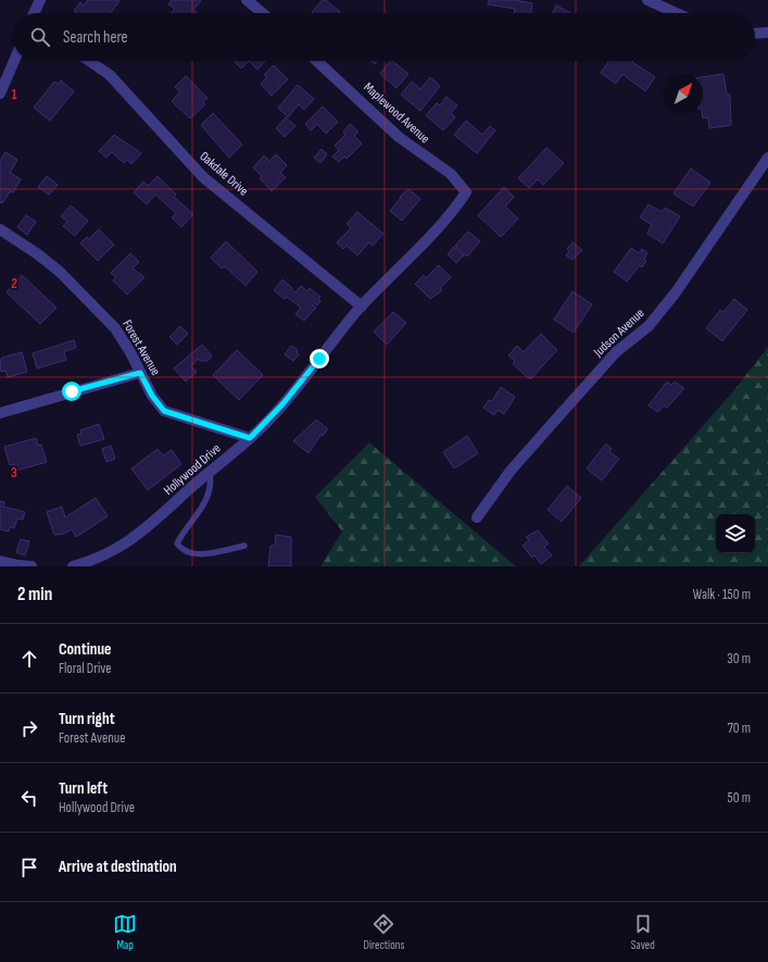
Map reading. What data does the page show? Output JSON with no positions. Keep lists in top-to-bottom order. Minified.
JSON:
{"streets":{"street":["Maplewood Avenue","Oakdale Drive","Judson Avenue","Forest Avenue","Hollywood Drive"]},"crossings":[["Maplewood Avenue","Hollywood Drive"],["Oakdale Drive","Hollywood Drive"],["Forest Avenue","Hollywood Drive"]],"north":"top right","page":{"search":"Search here","heading":["2 min","Walk · 150 m"],"list":[["Continue","Floral Drive","30 m"],["Turn right","Forest Avenue","70 m"],["Turn left","Hollywood Drive","50 m"],"Arrive at destination"],"nav":["Map","Directions","Saved"]},"grid":{"rows":["1","2","3"]}}
